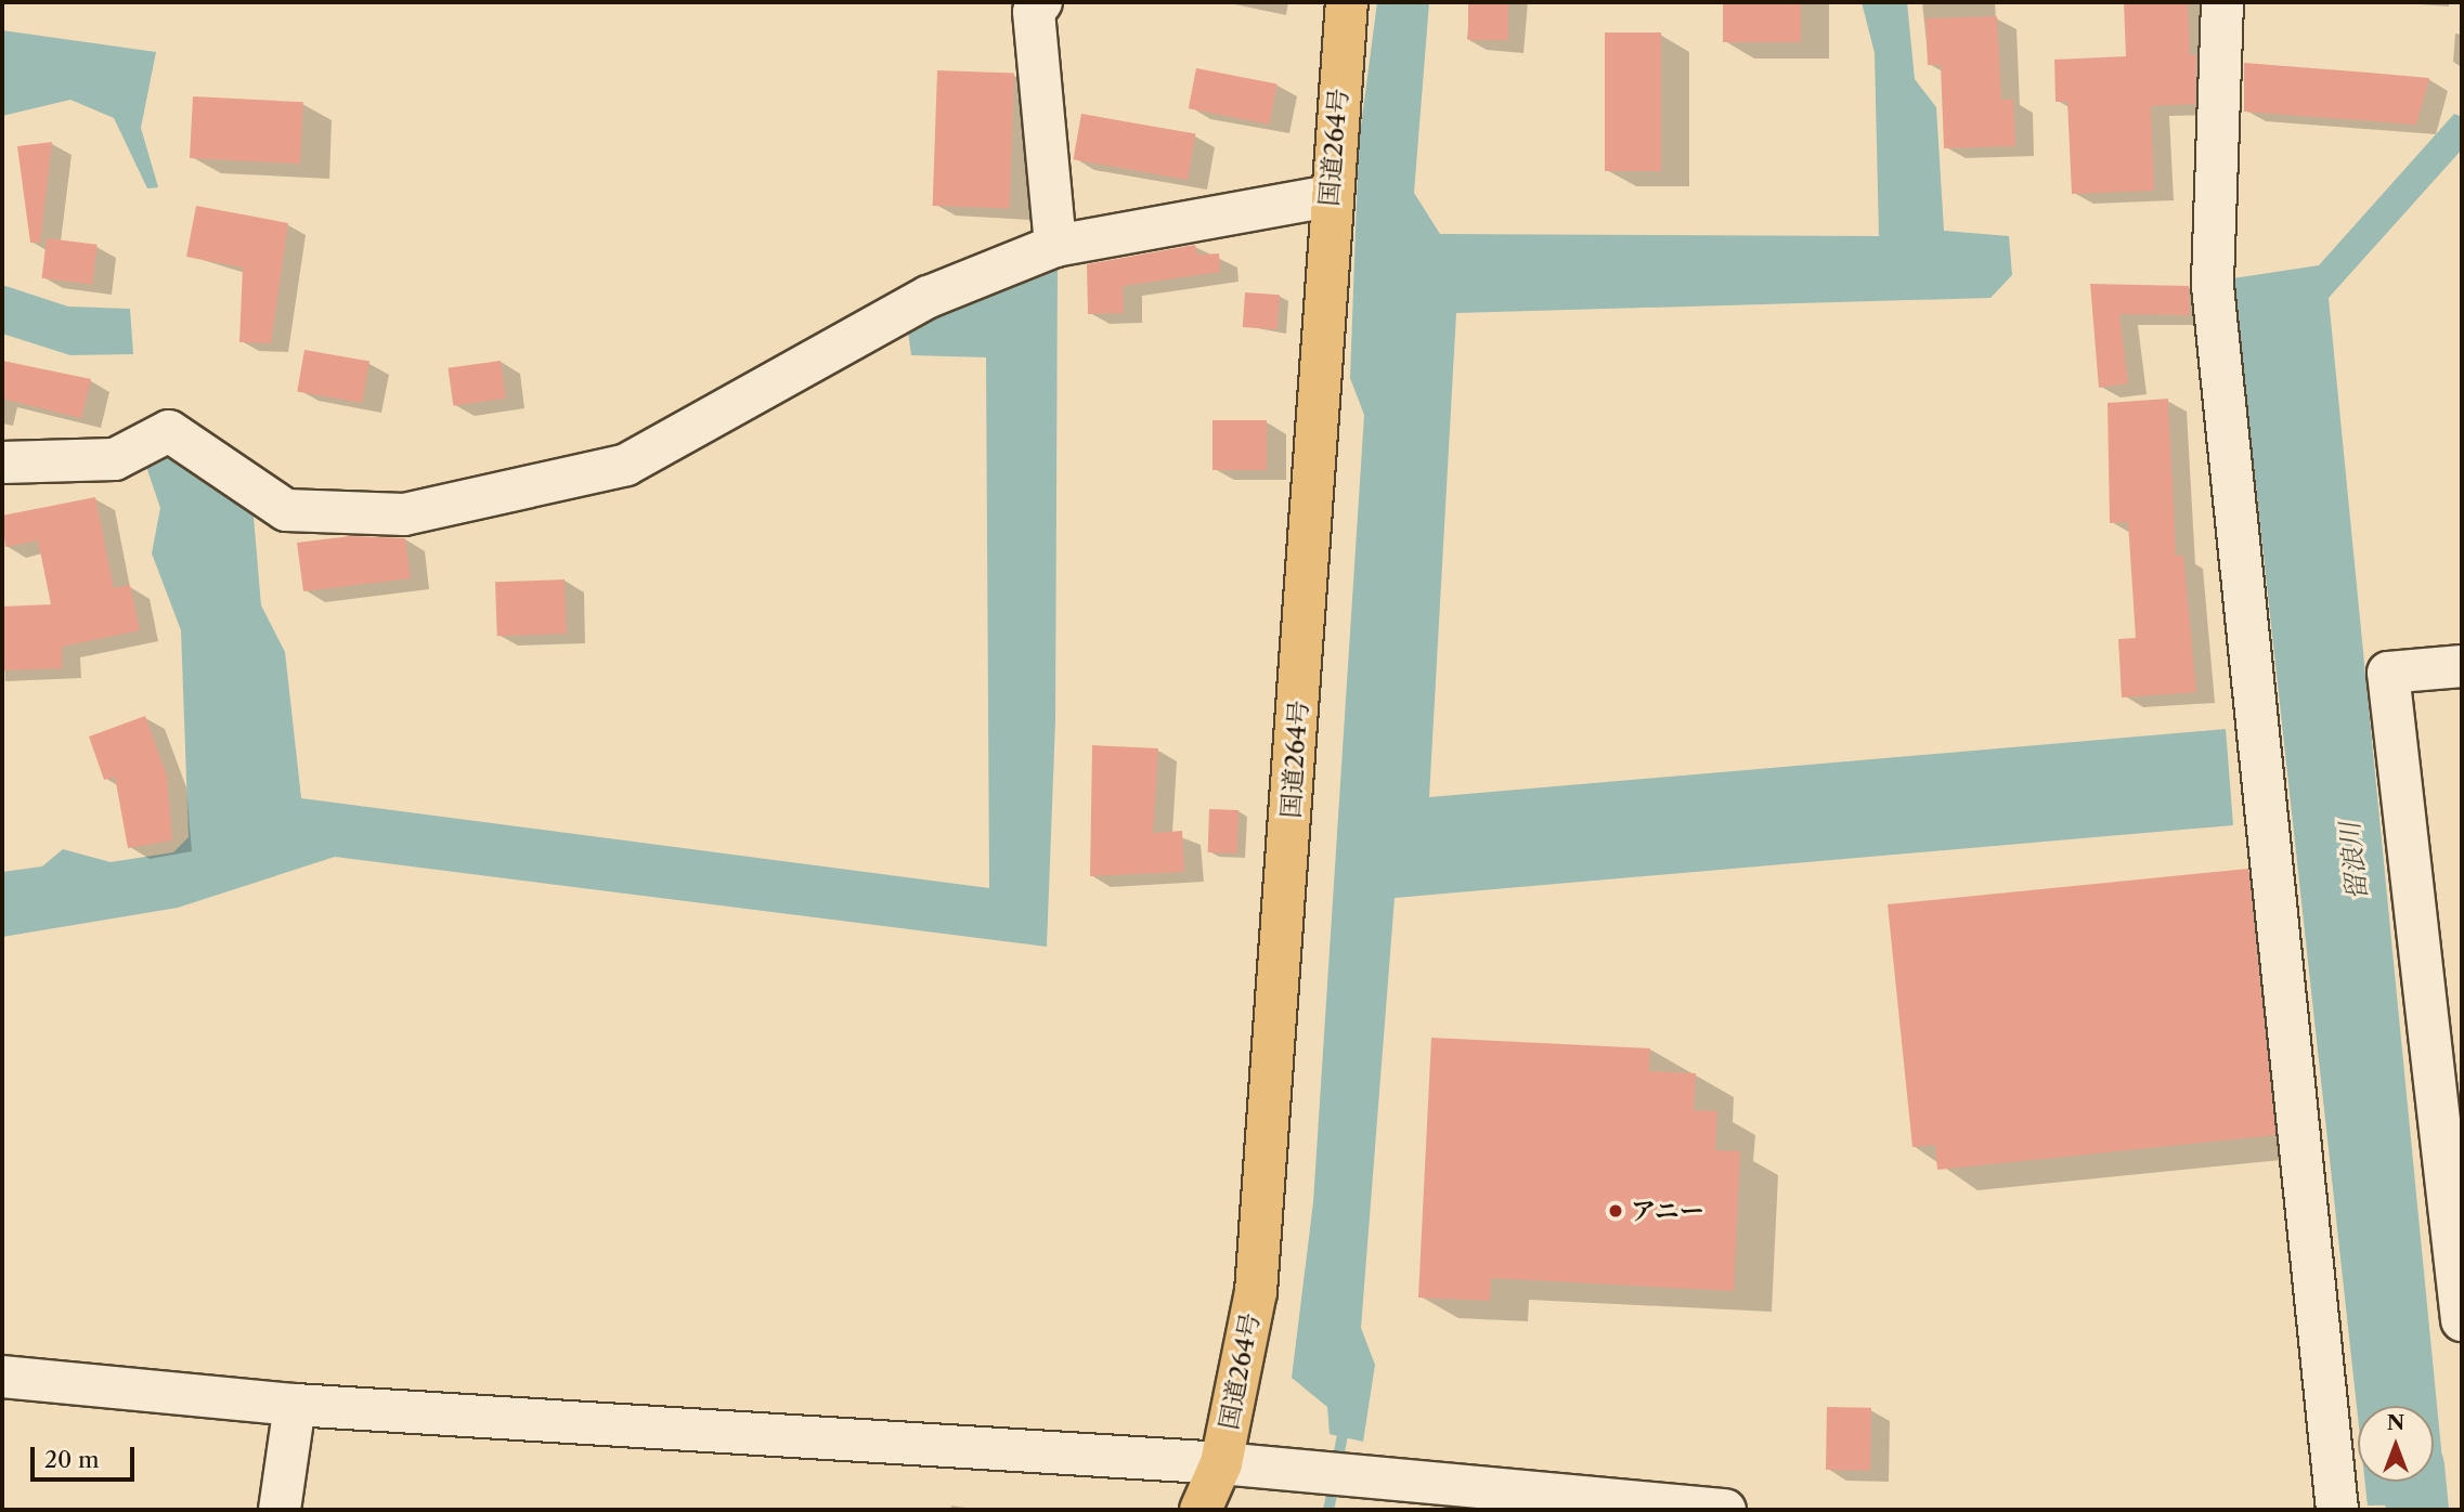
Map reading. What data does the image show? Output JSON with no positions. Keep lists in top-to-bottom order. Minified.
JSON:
{"streets":{"highway":["国道264号"]},"water":["留浪川"],"places":["アニー"],"scale_bar":"20 m","north":"top"}
